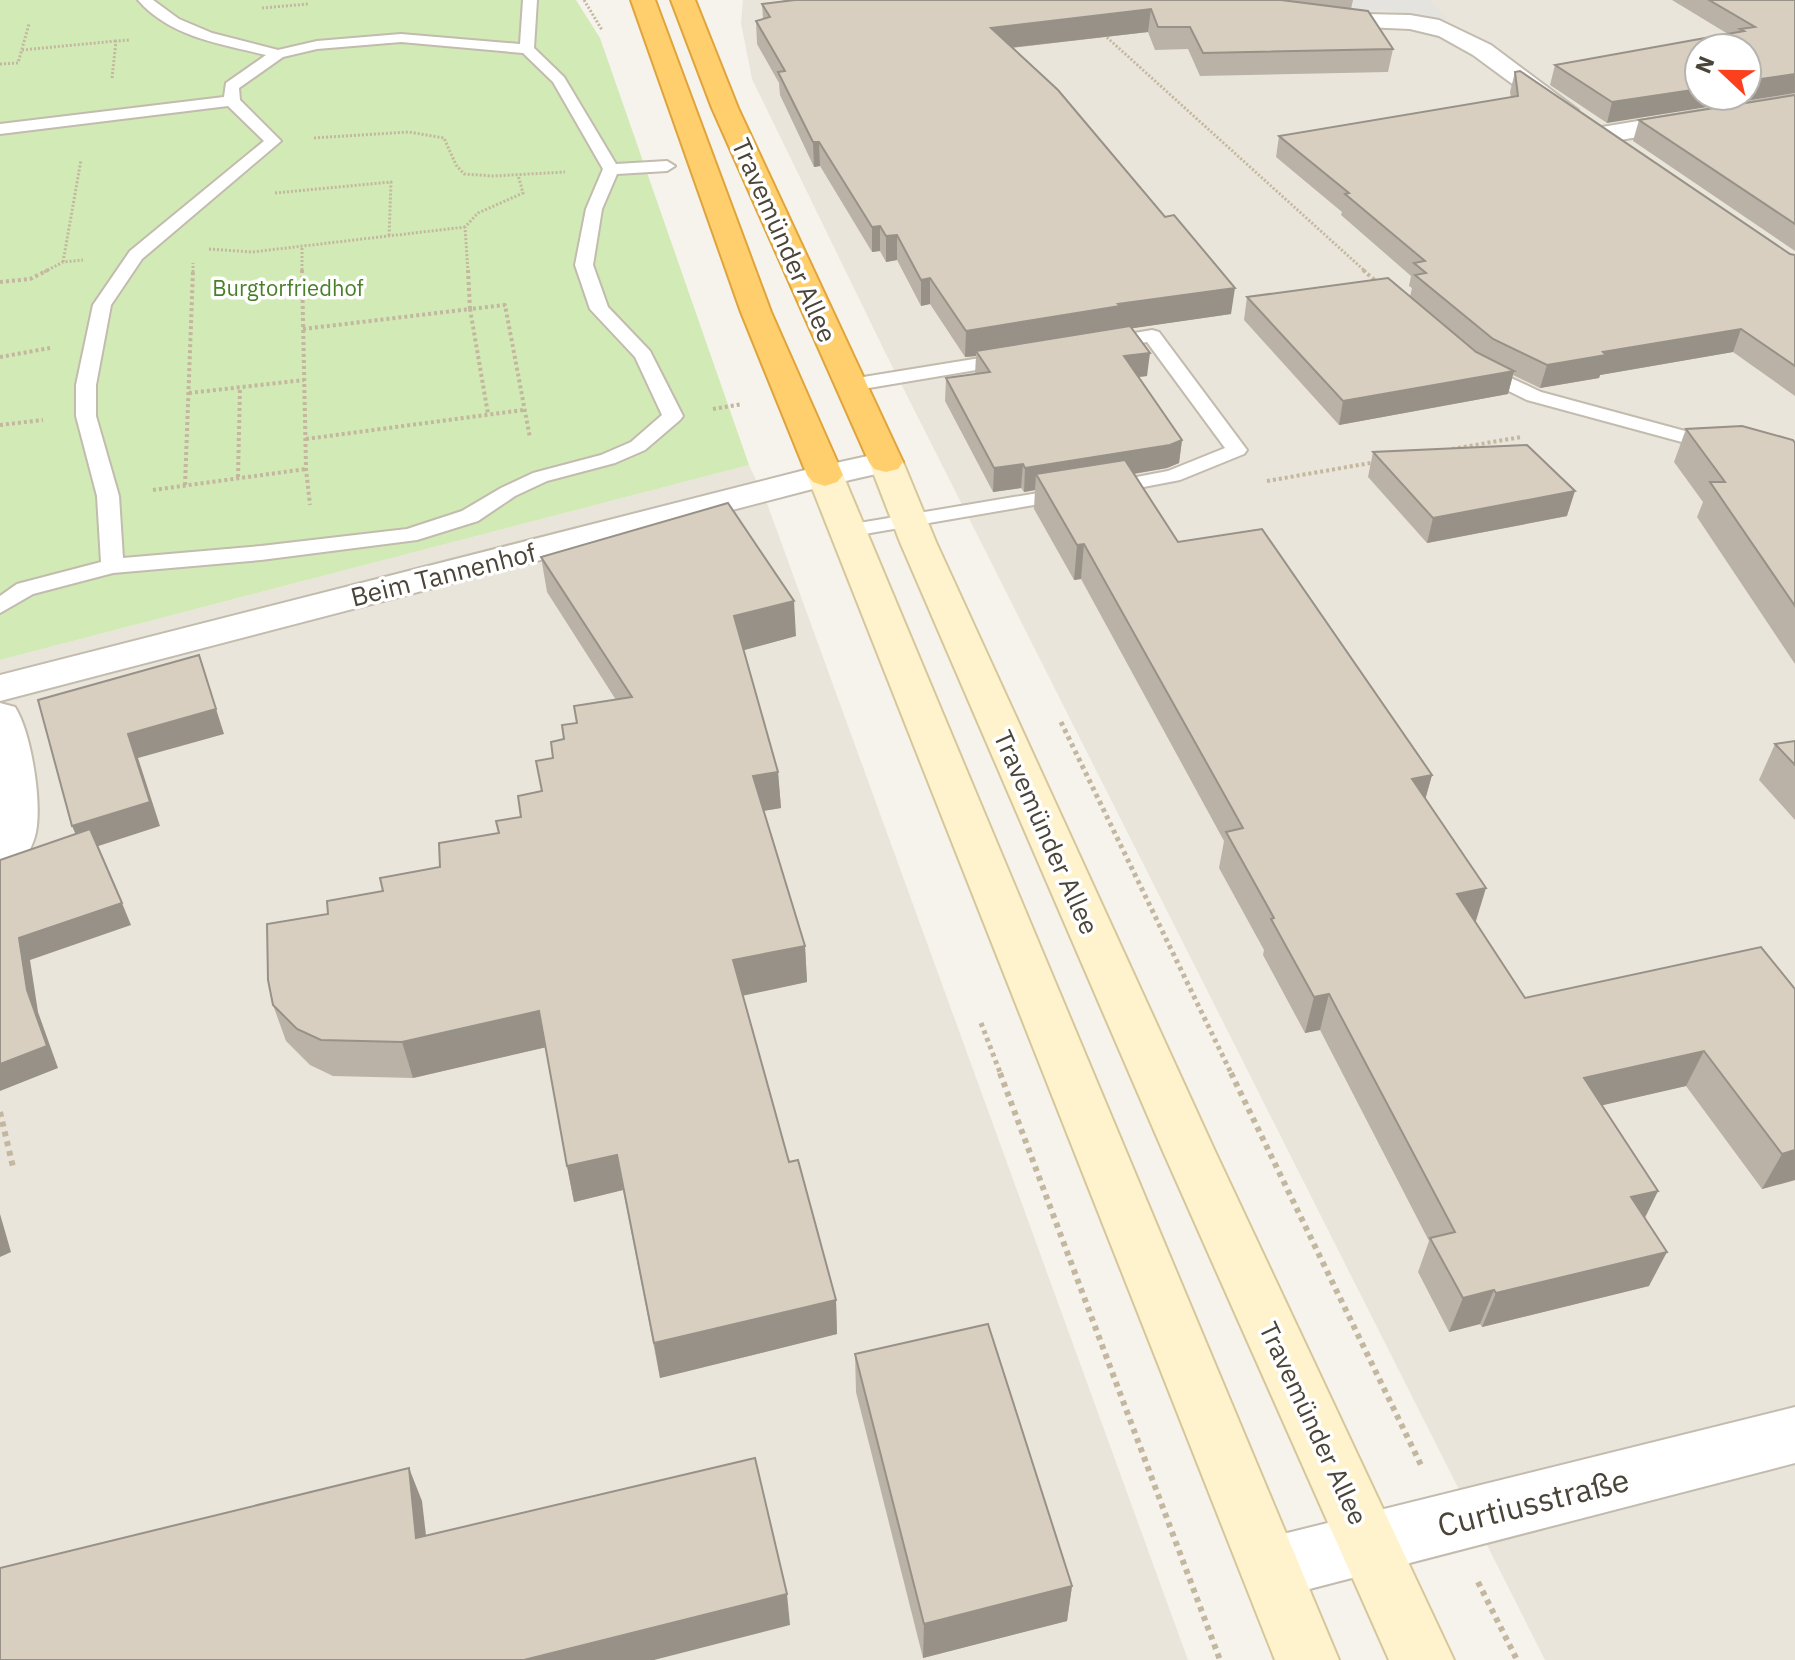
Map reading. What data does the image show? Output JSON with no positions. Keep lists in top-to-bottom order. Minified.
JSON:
{"streets":{"highway":["Travemünder Allee"],"street":["Beim Tannenhof","Curtiusstraße"]},"crossings":[["Travemünder Allee","Beim Tannenhof"],["Travemünder Allee","Curtiusstraße"]],"parks":["Burgtorfriedhof"],"north":"left"}
